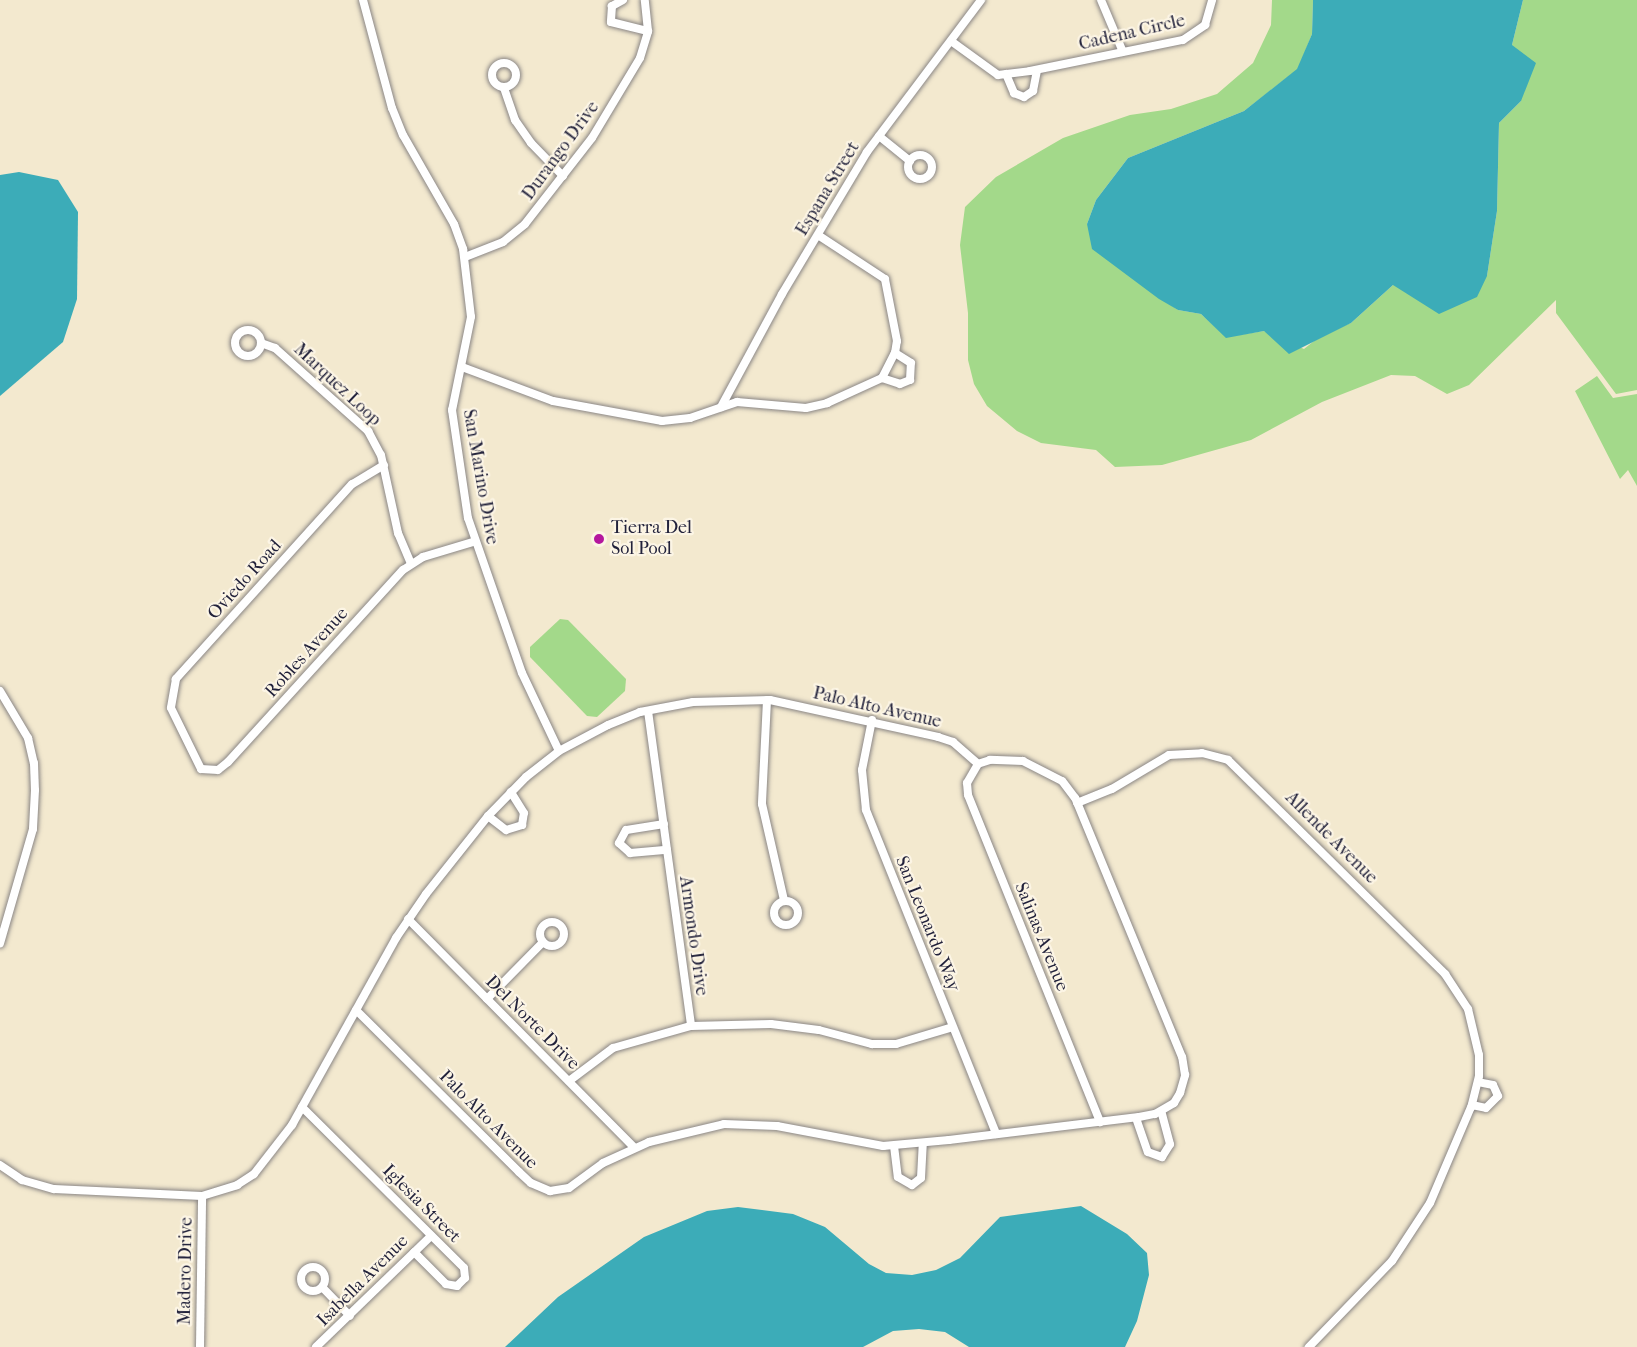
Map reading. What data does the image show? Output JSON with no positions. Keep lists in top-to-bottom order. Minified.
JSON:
{"streets":{"street":["Cadena Circle","Durango Drive","Espana Street","Marquez Loop","San Marino Drive","Oviedo Road","Robles Avenue","Palo Alto Avenue","Allende Avenue","San Leonardo Way","Armondo Drive","Salinas Avenue","Del Norte Drive","Iglesia Street","Madero Drive","Isabella Avenue"]},"crossings":[["Durango Drive","San Marino Drive"],["Marquez Loop","Oviedo Road"],["Marquez Loop","Robles Avenue"],["San Marino Drive","Robles Avenue"],["San Marino Drive","Palo Alto Avenue"],["Oviedo Road","Robles Avenue"],["Palo Alto Avenue","San Leonardo Way"],["Palo Alto Avenue","Armondo Drive"],["Palo Alto Avenue","Salinas Avenue"],["Palo Alto Avenue","Del Norte Drive"],["Palo Alto Avenue","Iglesia Street"],["Palo Alto Avenue","Madero Drive"],["Iglesia Street","Isabella Avenue"]],"places":["Tierra Del Sol Pool"]}
